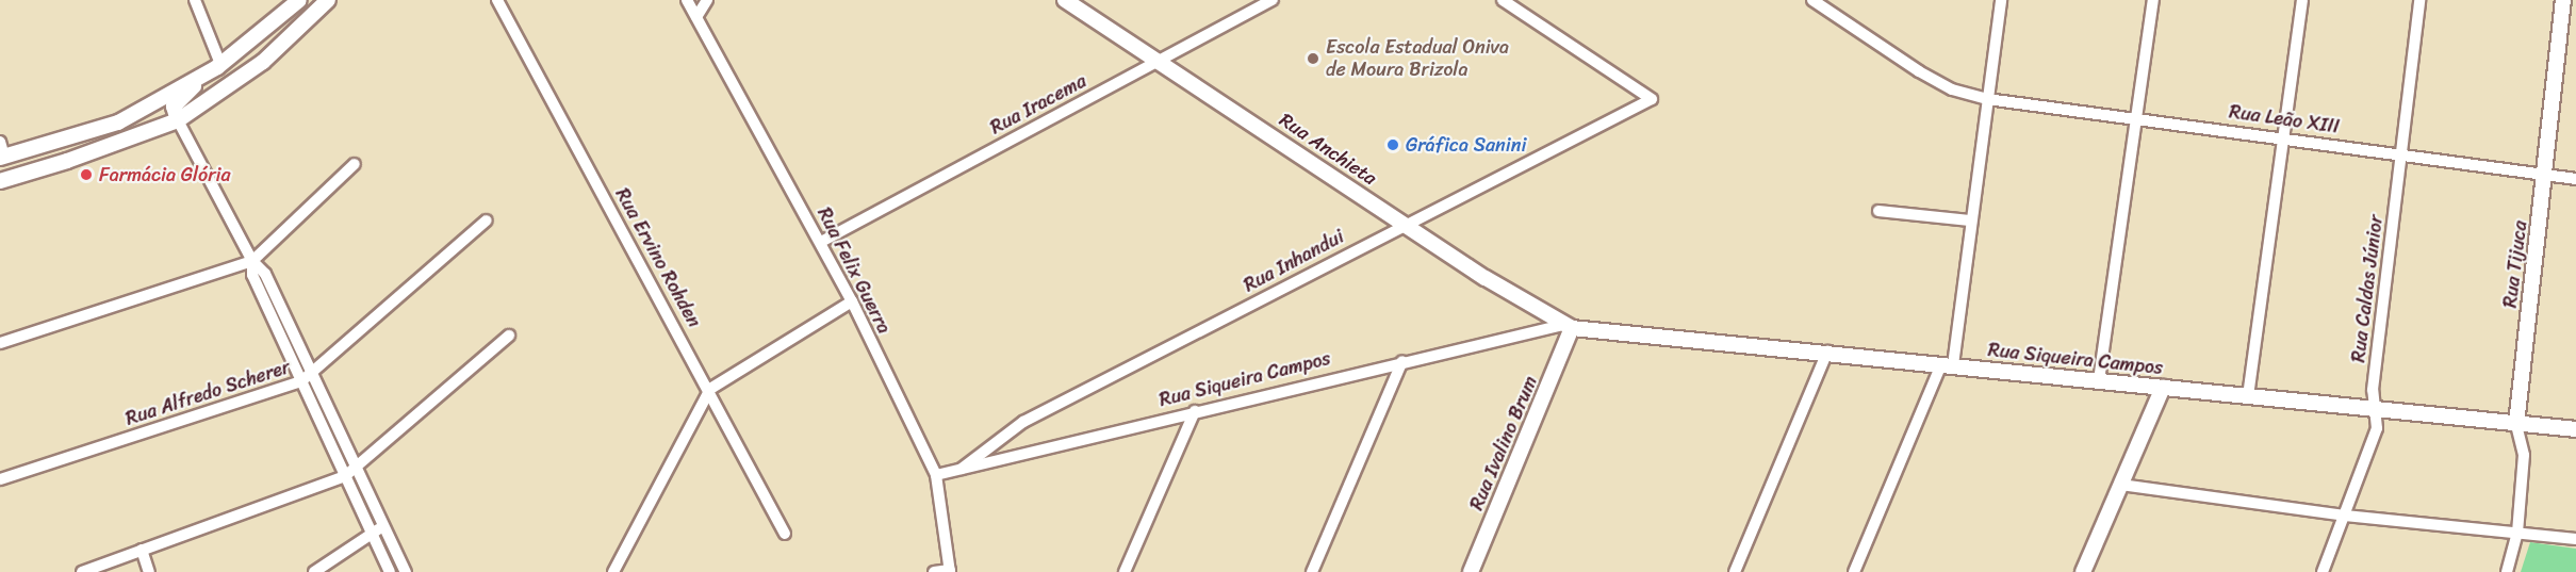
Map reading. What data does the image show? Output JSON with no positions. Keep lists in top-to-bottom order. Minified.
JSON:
{"streets":{"main road":["Rua Anchieta","Rua Tijuca","Rua Siqueira Campos","Rua Ivalino Brum"],"street":["Rua Iracema","Rua Leão XIII","Rua Ervino Rohden","Rua Inhandui","Rua Felix Guerra","Rua Caldas Júnior","Rua Alfredo Scherer"]},"crossings":[["Rua Iracema","Rua Anchieta"],["Rua Iracema","Rua Felix Guerra"],["Rua Leão XIII","Rua Tijuca"],["Rua Leão XIII","Rua Caldas Júnior"],["Rua Anchieta","Rua Inhandui"],["Rua Anchieta","Rua Siqueira Campos"],["Rua Anchieta","Rua Ivalino Brum"],["Rua Inhandui","Rua Siqueira Campos"],["Rua Tijuca","Rua Siqueira Campos"],["Rua Felix Guerra","Rua Siqueira Campos"],["Rua Caldas Júnior","Rua Siqueira Campos"],["Rua Siqueira Campos","Rua Ivalino Brum"]],"places":["Escola Estadual Oniva de Moura Brizola","Gráfica Sanini","Farmácia Glória"]}
